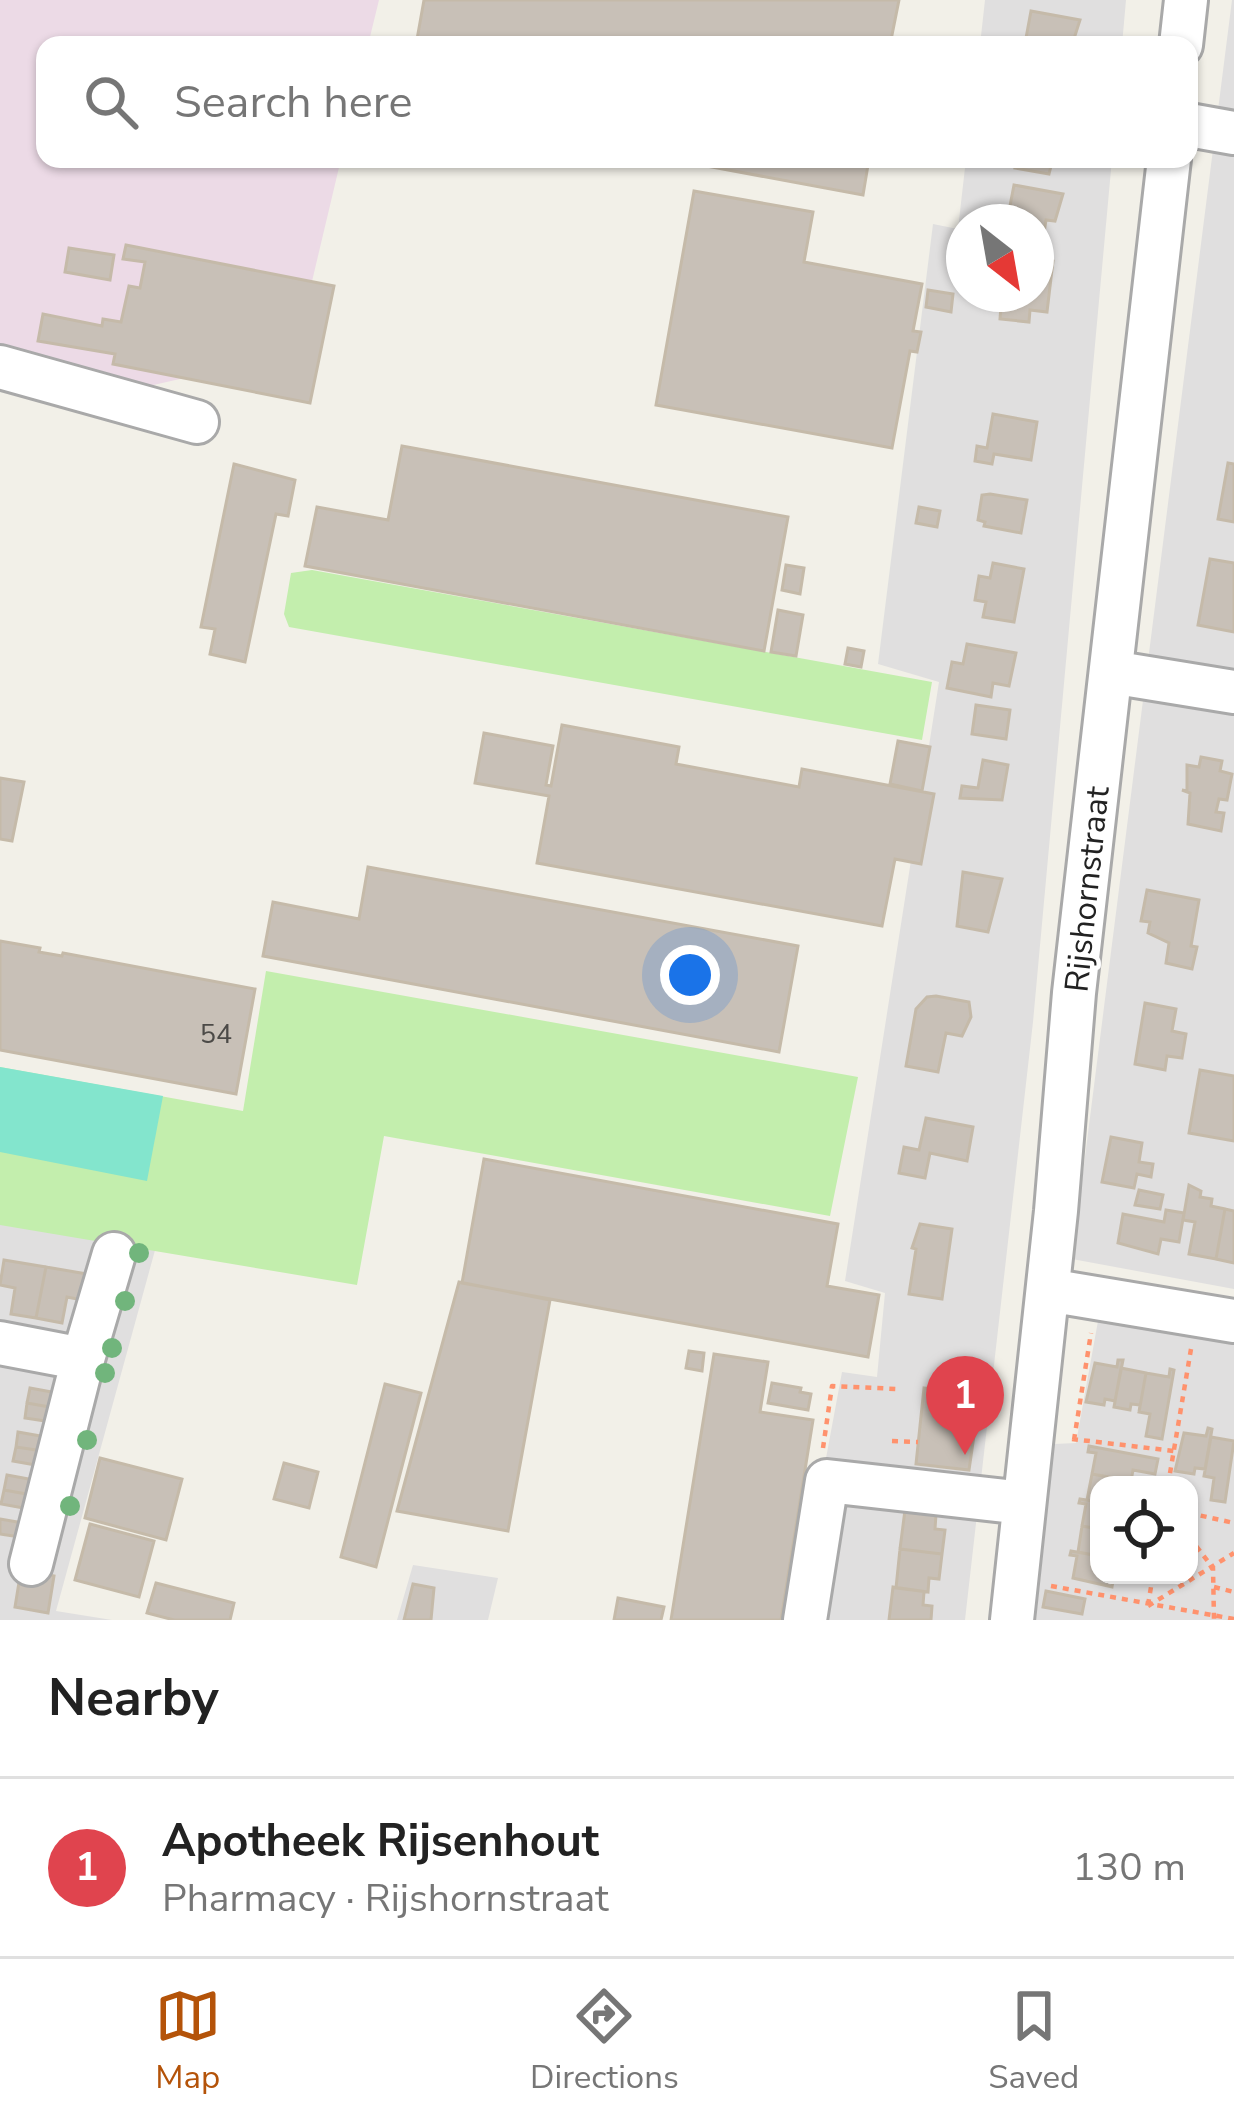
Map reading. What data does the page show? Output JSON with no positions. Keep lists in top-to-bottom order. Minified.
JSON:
{"streets":{"street":["Rijshornstraat"]},"house_numbers":["54"],"north":"bottom right","page":{"search":"Search here","pins":"1","heading":"Nearby","list":[{"mark":"1","name":"Apotheek Rijsenhout","note":"Pharmacy · Rijshornstraat","value":"130 m"}],"nav":["Map","Directions","Saved"]}}
